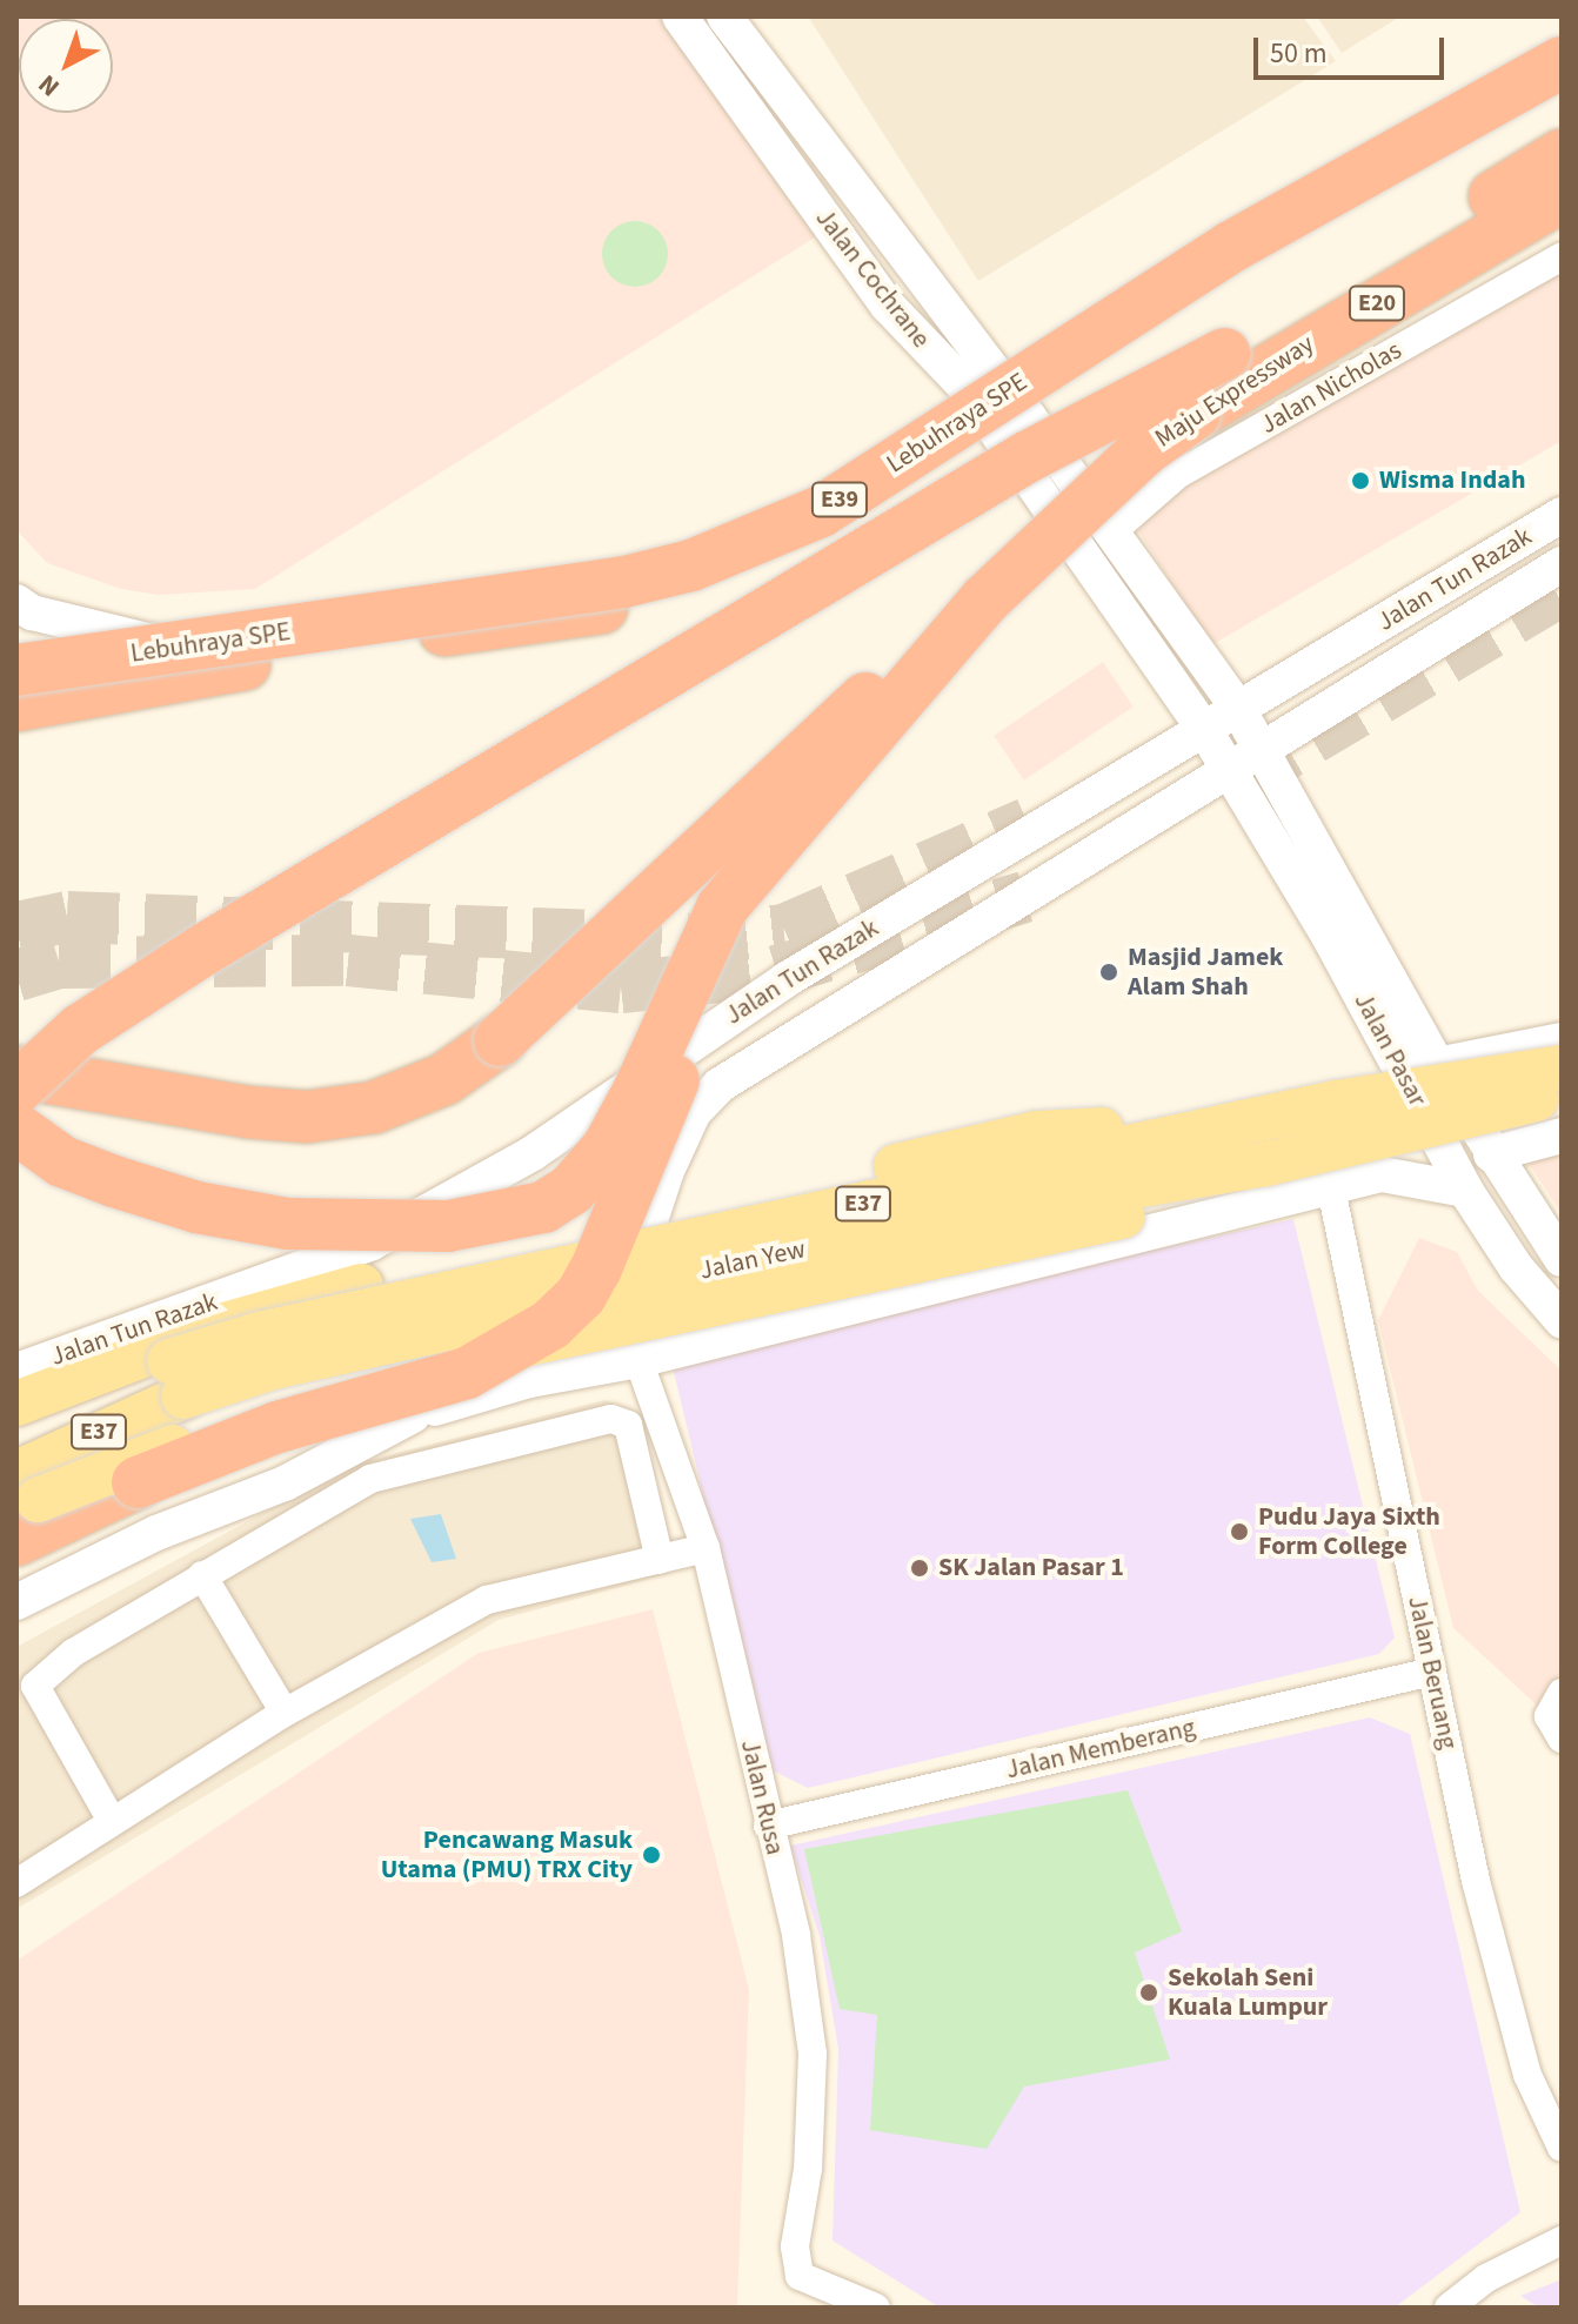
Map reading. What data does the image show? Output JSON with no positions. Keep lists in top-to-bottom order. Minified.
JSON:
{"streets":{"highway":["E20","Maju Expressway","Lebuhraya SPE","E39"],"main road":["E37","Jalan Yew"],"street":["Jalan Cochrane","Jalan Nicholas","Jalan Tun Razak","Jalan Pasar","Jalan Beruang","Jalan Memberang","Jalan Rusa"]},"crossings":[["Jalan Cochrane","Jalan Nicholas"],["Jalan Cochrane","Jalan Tun Razak"],["Jalan Cochrane","Jalan Pasar"],["Jalan Tun Razak","Jalan Pasar"],["Jalan Beruang","Jalan Memberang"],["Jalan Memberang","Jalan Rusa"]],"places":["Wisma Indah","Masjid Jamek Alam Shah","Pudu Jaya Sixth Form College","SK Jalan Pasar 1","Pencawang Masuk Utama (PMU) TRX City","Sekolah Seni Kuala Lumpur"],"scale_bar":"50 m","north":"bottom left"}
